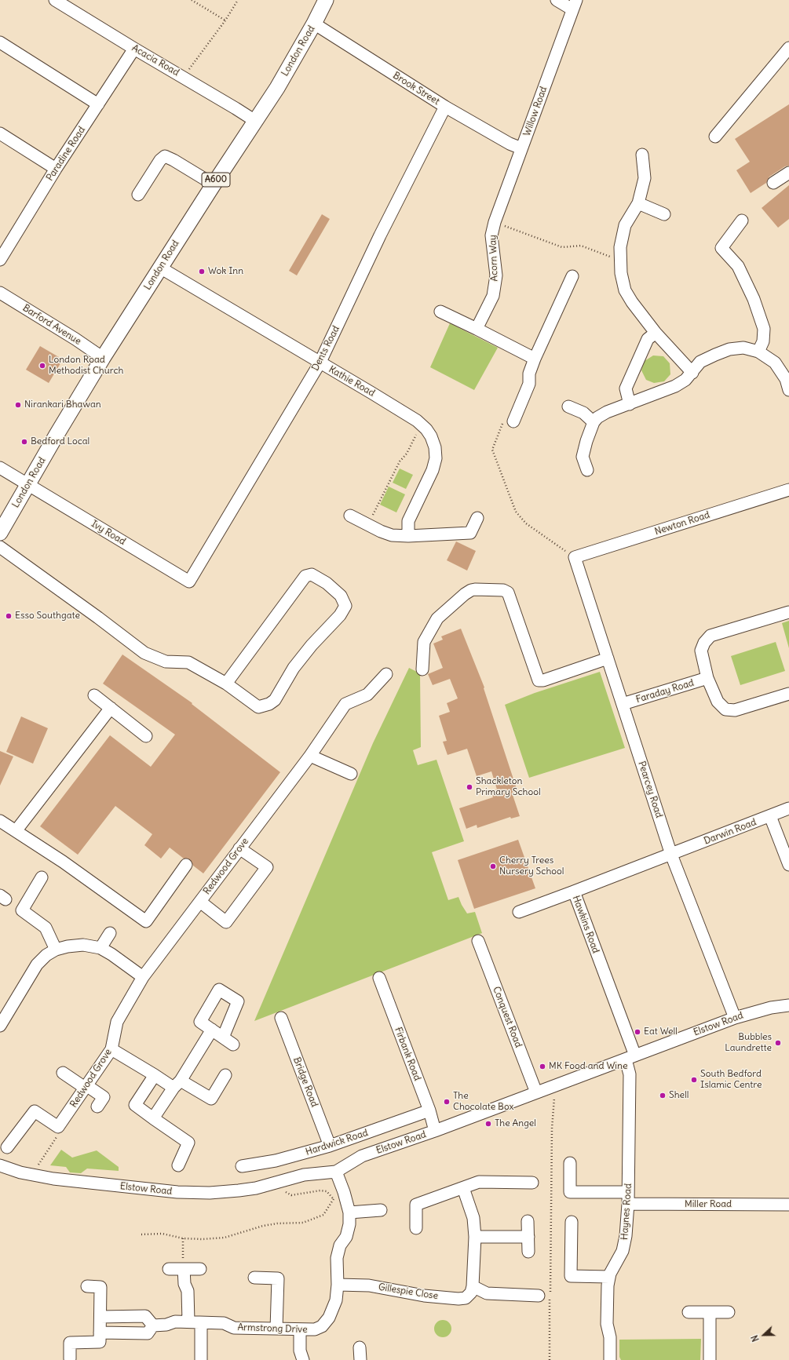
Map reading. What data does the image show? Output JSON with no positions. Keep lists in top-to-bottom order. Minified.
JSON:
{"streets":{"main road":["London Road","A600"],"street":["Acacia Road","Brook Street","Willow Road","Paradine Road","Acorn Way","Barford Avenue","Dents Road","Kathie Road","Newton Road","Ivy Road","Faraday Road","Pearcey Road","Darwin Road","Redwood Grove","Hawkins Road","Conquest Road","Elstow Road","Firbank Road","Bridge Road","Hardwick Road","Miller Road","Haynes Road","Gillespie Close","Armstrong Drive"]},"crossings":[["London Road","Acacia Road"],["London Road","Brook Street"],["London Road","Barford Avenue"],["London Road","Kathie Road"],["London Road","Ivy Road"],["Acacia Road","Paradine Road"],["Brook Street","Willow Road"],["Brook Street","Dents Road"],["Willow Road","Acorn Way"],["Dents Road","Kathie Road"],["Dents Road","Ivy Road"],["Newton Road","Pearcey Road"],["Faraday Road","Pearcey Road"],["Pearcey Road","Darwin Road"],["Pearcey Road","Hawkins Road"],["Pearcey Road","Elstow Road"],["Darwin Road","Hawkins Road"],["Hawkins Road","Elstow Road"],["Hawkins Road","Haynes Road"],["Conquest Road","Elstow Road"],["Elstow Road","Firbank Road"],["Elstow Road","Haynes Road"],["Elstow Road","Armstrong Drive"],["Firbank Road","Hardwick Road"],["Bridge Road","Hardwick Road"],["Miller Road","Haynes Road"],["Gillespie Close","Armstrong Drive"]],"places":["Wok Inn","London Road Methodist Church","Nirankari Bhawan","Bedford Local","Esso Southgate","Shackleton Primary School","Cherry Trees Nursery School","Eat Well","Bubbles Laundrette","MK Food and Wine","South Bedford Islamic Centre","Shell","The Chocolate Box","The Angel"],"north":"left"}
